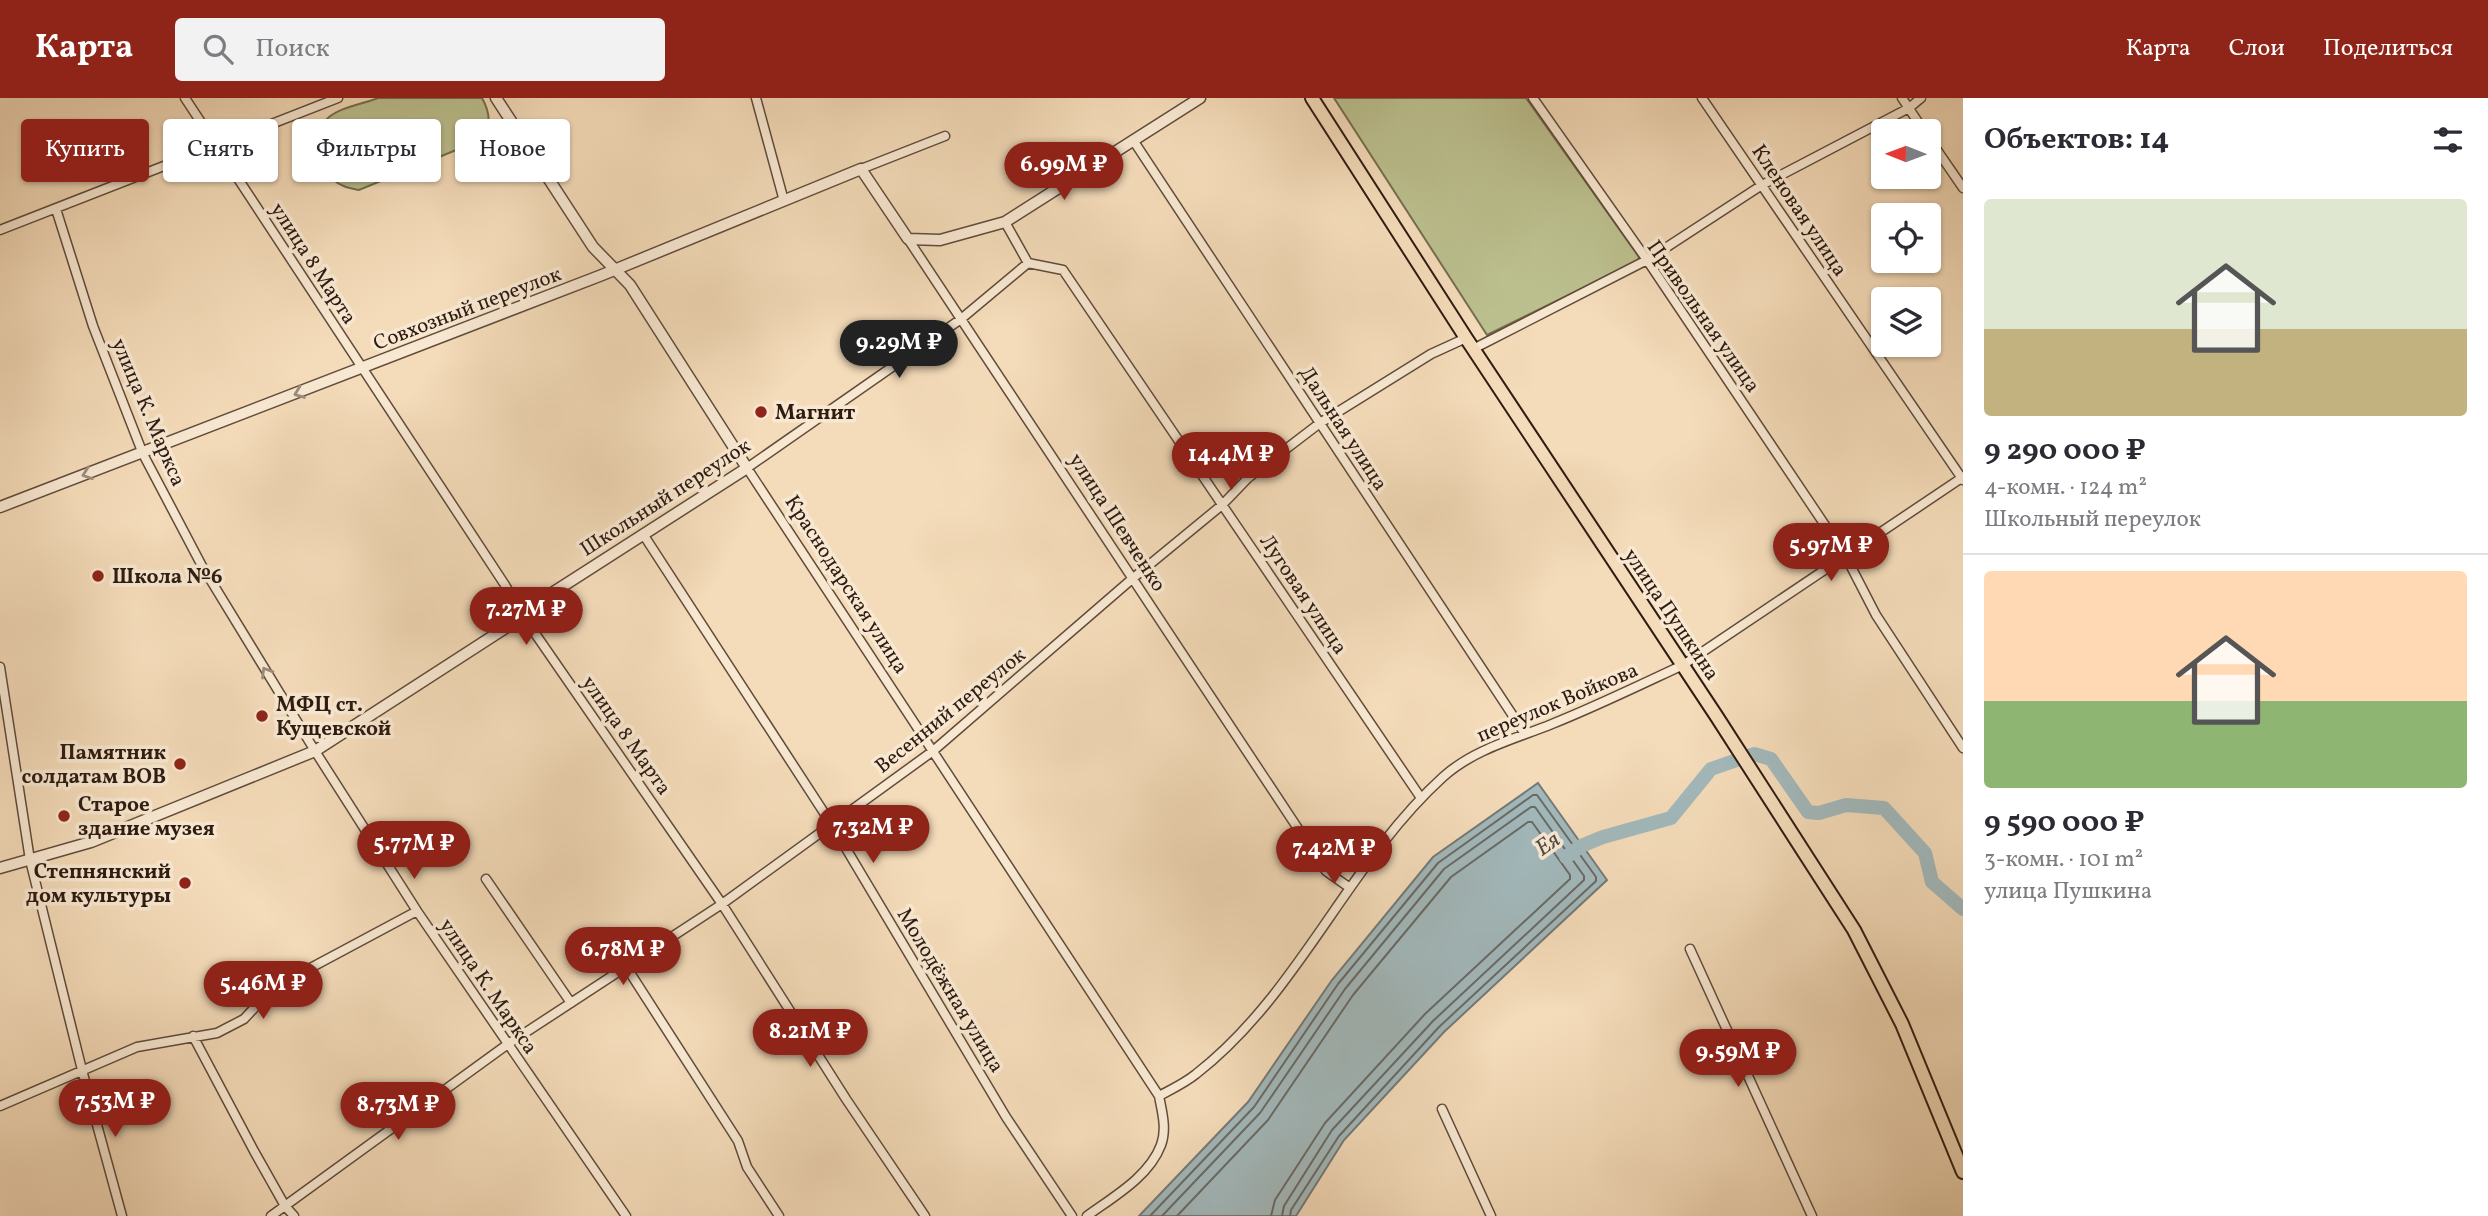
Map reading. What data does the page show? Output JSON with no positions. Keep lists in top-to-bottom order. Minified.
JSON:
{"streets":{"main road":["улица Пушкина"],"street":["Кленовая улица","улица 8 Марта","Совхозный переулок","Привольная улица","улица К. Маркса","Дальная улица","Школьный переулок","улица Шевченко","Краснодарская улица","Луговая улица","переулок Войкова","Весенний переулок","Молодёжная улица"]},"crossings":[["Кленовая улица","переулок Войкова"],["Кленовая улица","Весенний переулок"],["улица 8 Марта","Совхозный переулок"],["улица 8 Марта","Школьный переулок"],["улица 8 Марта","Весенний переулок"],["Совхозный переулок","улица К. Маркса"],["Совхозный переулок","улица Шевченко"],["Совхозный переулок","Краснодарская улица"],["Привольная улица","переулок Войкова"],["Привольная улица","Весенний переулок"],["улица К. Маркса","Школьный переулок"],["улица К. Маркса","Весенний переулок"],["Дальная улица","переулок Войкова"],["Дальная улица","Весенний переулок"],["Школьный переулок","улица Шевченко"],["Школьный переулок","Краснодарская улица"],["Школьный переулок","Луговая улица"],["Школьный переулок","Молодёжная улица"],["улица Шевченко","переулок Войкова"],["улица Шевченко","Весенний переулок"],["Краснодарская улица","переулок Войкова"],["Краснодарская улица","Весенний переулок"],["Луговая улица","переулок Войкова"],["Луговая улица","Весенний переулок"],["улица Пушкина","переулок Войкова"],["улица Пушкина","Весенний переулок"],["Весенний переулок","Молодёжная улица"]],"one_way":["Совхозный переулок"],"water":["Ея"],"places":["Магнит","Школа №6","МФЦ ст. Кущевской","Памятник солдатам ВОВ","Старое здание музея","Степнянский дом культуры"],"north":"left","page":{"header":"Карта","search":"Поиск","nav":["Карта","Слои","Поделиться"],"heading":"Объектов: 14","chip":["Купить","Снять","Фильтры","Новое"],"price":["6.99M ₽","9.29M ₽","14.4M ₽","5.97M ₽","7.27M ₽","7.32M ₽","5.77M ₽","7.42M ₽","6.78M ₽","5.46M ₽","8.21M ₽","9.59M ₽","7.53M ₽","8.73M ₽"],"list":[{"name":"9 290 000 ₽","note":"4-комн. · 124 m² · Школьный переулок"},{"name":"9 590 000 ₽","note":"3-комн. · 101 m² · улица Пушкина"}]}}
